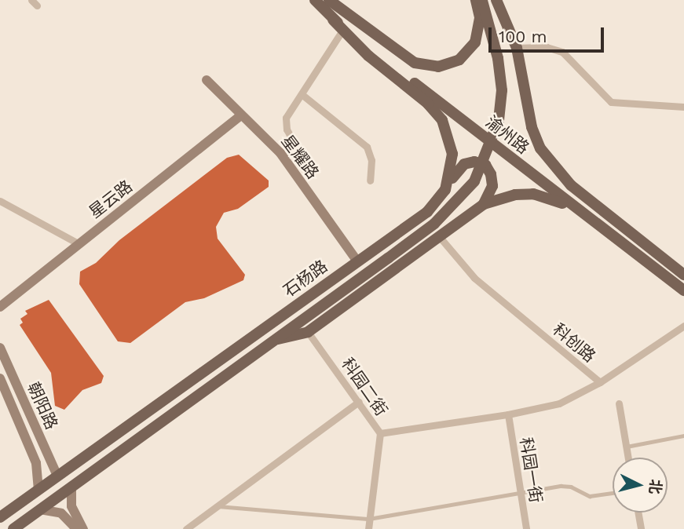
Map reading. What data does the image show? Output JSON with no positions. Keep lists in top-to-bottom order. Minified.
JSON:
{"streets":{"main road":["渝州路","石杨路"],"street":["星耀路","星云路","科创路","科园二街","朝阳路","科园一街"]},"crossings":[["渝州路","石杨路"],["星耀路","星云路"],["星耀路","石杨路"],["石杨路","朝阳路"],["科创路","科园二街"],["科创路","科园一街"]],"scale_bar":"100 m","north":"right"}
